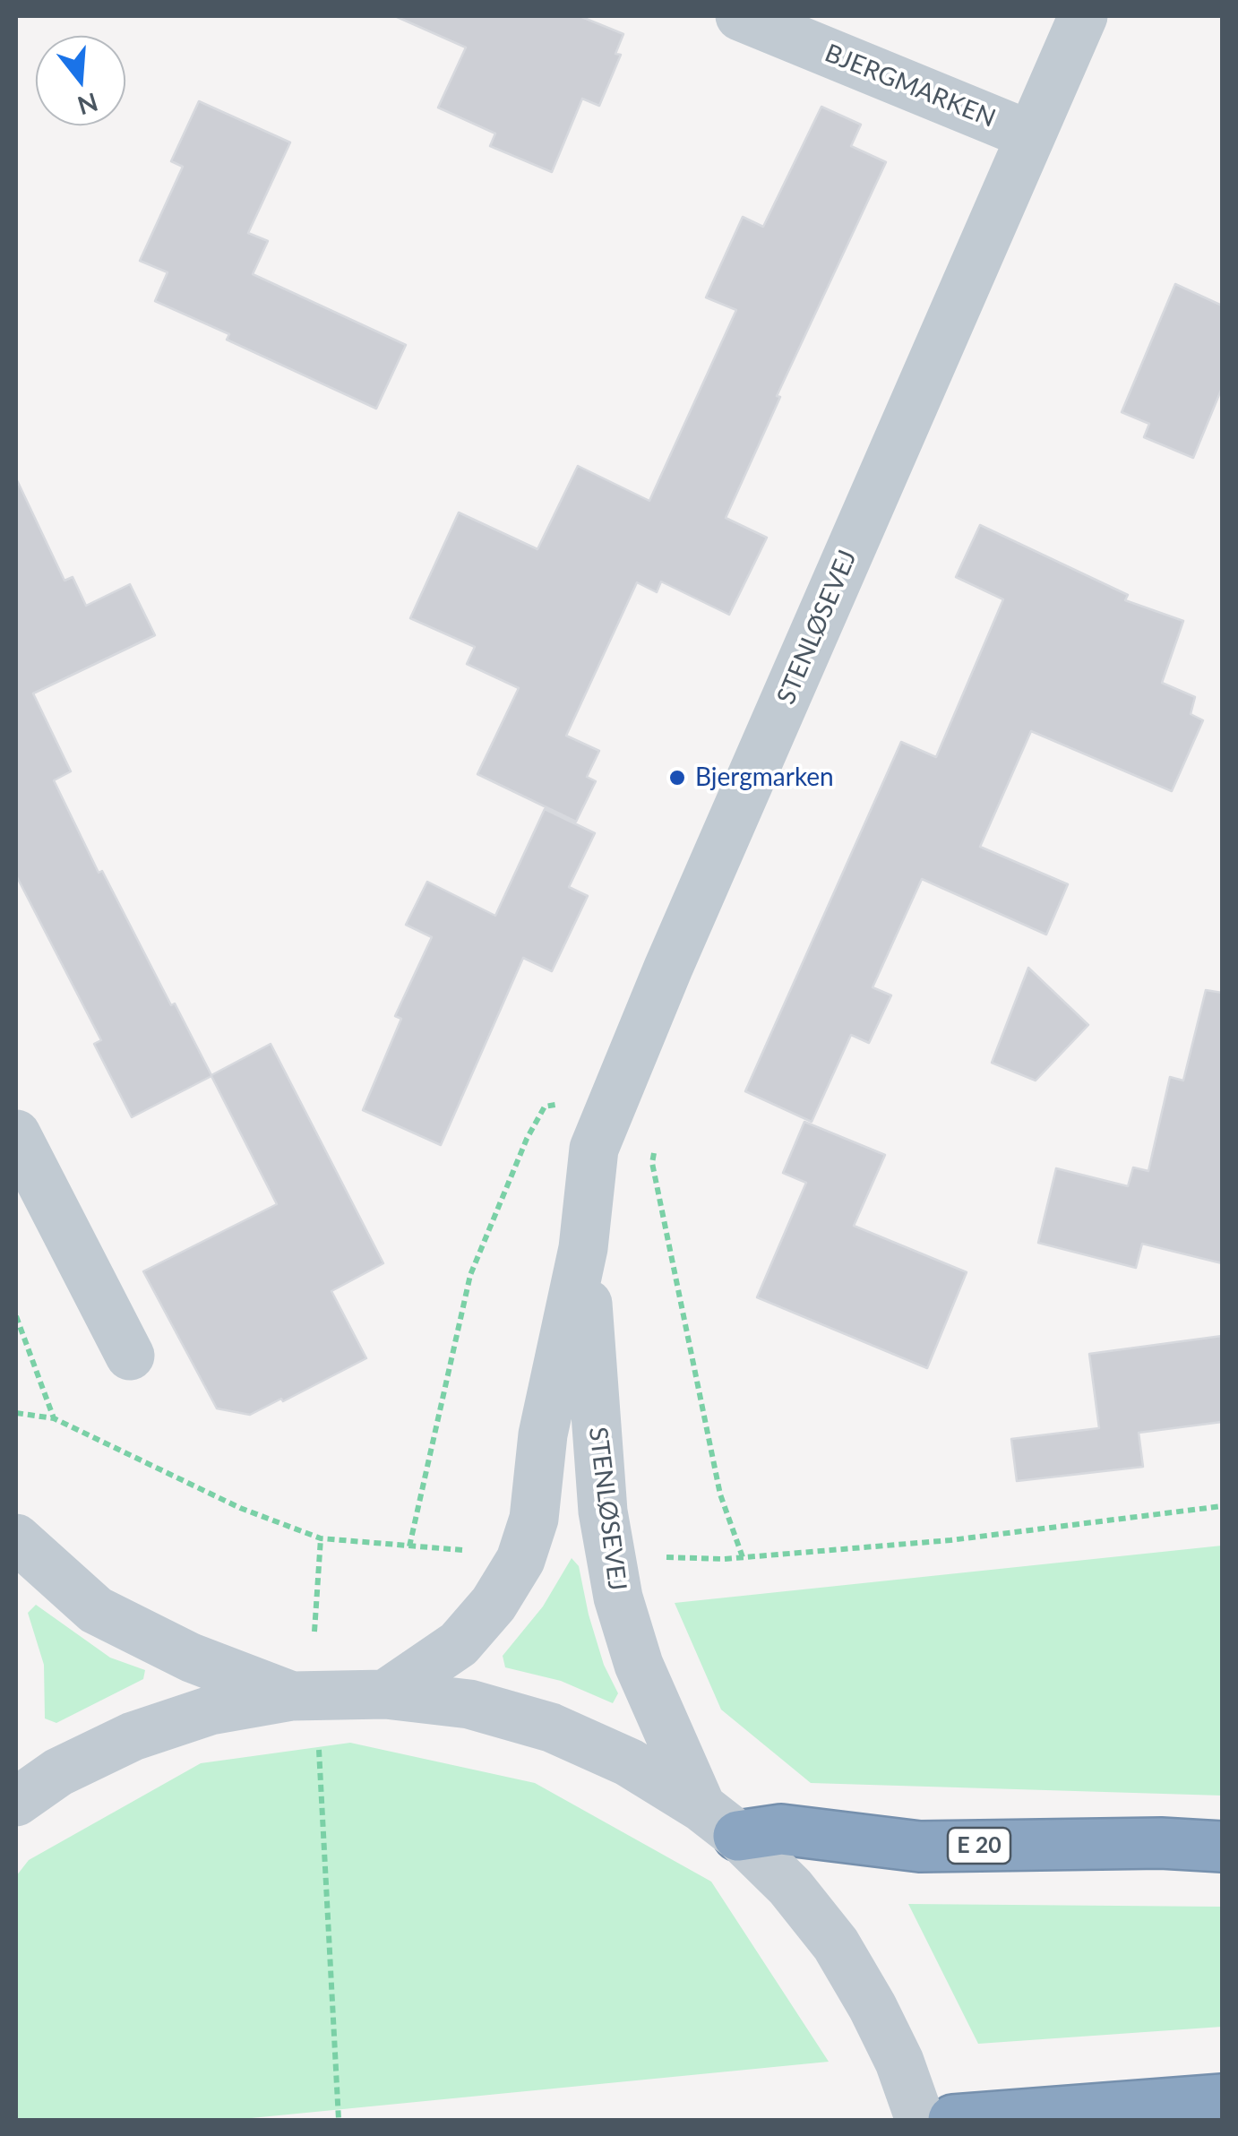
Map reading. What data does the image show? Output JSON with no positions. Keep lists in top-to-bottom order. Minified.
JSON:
{"streets":{"highway":["E 20"],"street":["BJERGMARKEN","STENLØSEVEJ"]},"crossings":[["BJERGMARKEN","STENLØSEVEJ"],["STENLØSEVEJ","E 20"]],"places":["Bjergmarken"],"north":"bottom"}
